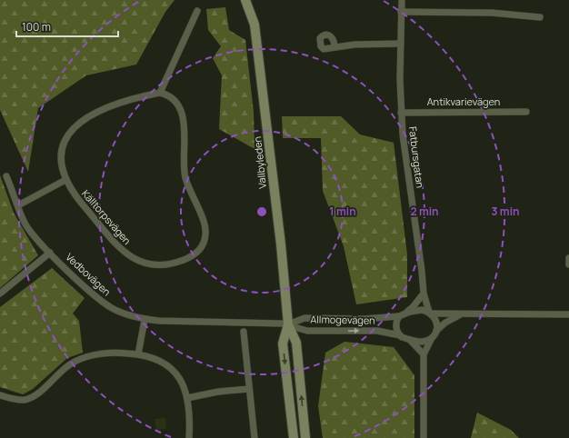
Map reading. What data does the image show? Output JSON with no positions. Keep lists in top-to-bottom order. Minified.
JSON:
{"streets":{"main road":["Vallbyleden"],"street":["Antikvarievägen","Fatbursgatan","Källtorpsvägen","Vedbovägen","Allmogevägen"]},"crossings":[["Antikvarievägen","Fatbursgatan"],["Fatbursgatan","Allmogevägen"],["Vallbyleden","Vedbovägen"],["Vallbyleden","Allmogevägen"],["Vedbovägen","Allmogevägen"]],"scale_bar":"100 m","rings":["1 min","2 min","3 min"]}
